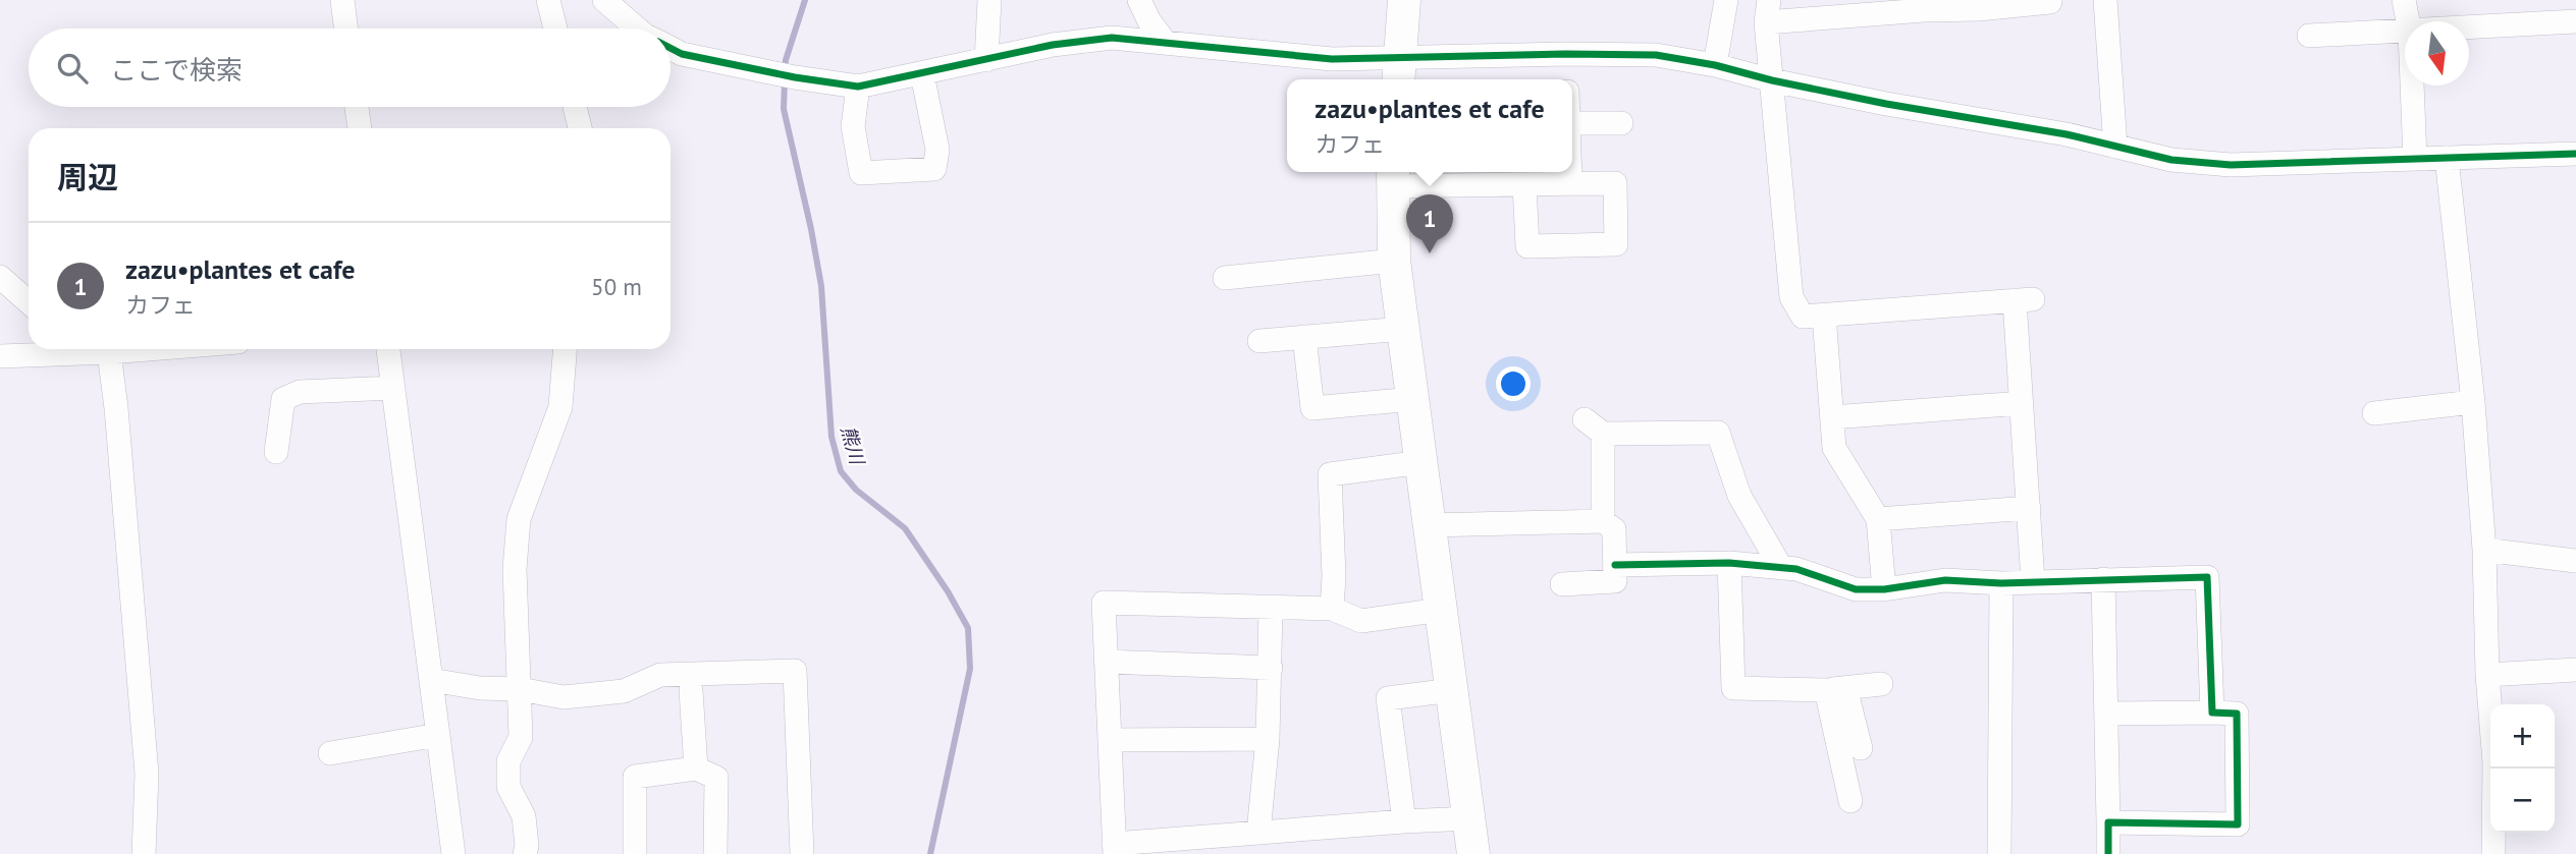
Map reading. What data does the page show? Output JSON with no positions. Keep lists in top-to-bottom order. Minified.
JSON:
{"water":["熊川"],"north":"bottom","page":{"search":"ここで検索","popup":["zazu•plantes et cafe","カフェ"],"heading":"周辺","pins":"1","list":[{"mark":"1","name":"zazu•plantes et cafe","note":"カフェ","value":"50 m"}],"map_buttons":["+","−"]}}
